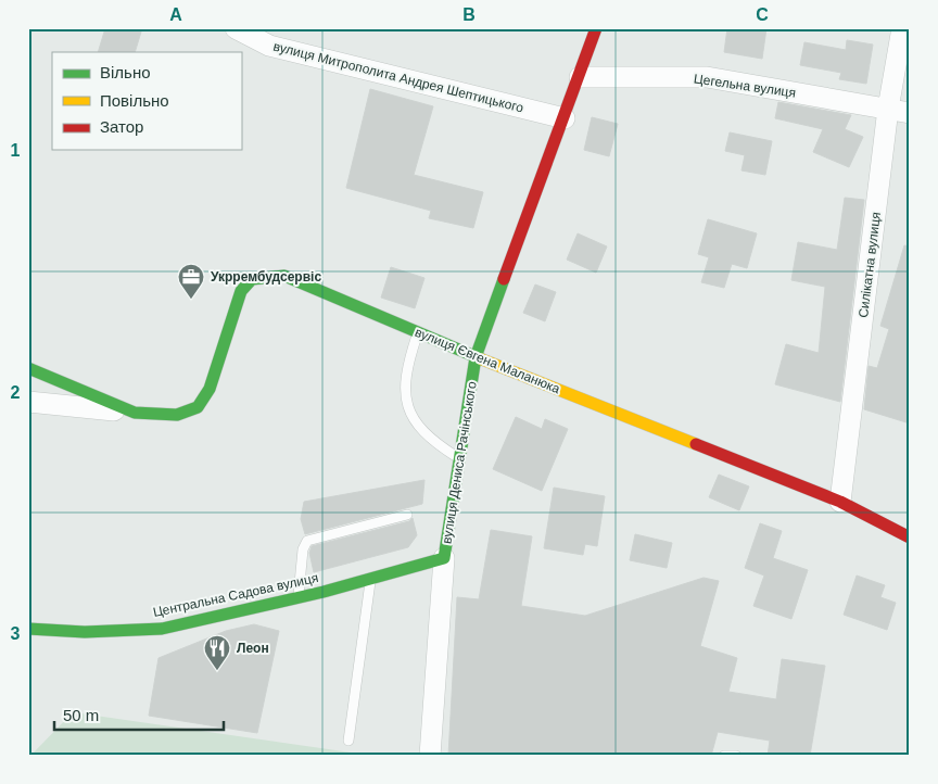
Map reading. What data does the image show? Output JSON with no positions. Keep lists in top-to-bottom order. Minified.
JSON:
{"streets":{"street":["вулиця Митрополита Андрея Шептицького","Цегельна вулиця","Силікатна вулиця","вулиця Євгена Маланюка","вулиця Дениса Рачінського","Центральна Садова вулиця"]},"crossings":[["вулиця Митрополита Андрея Шептицького","вулиця Дениса Рачінського"],["Цегельна вулиця","Силікатна вулиця"],["Цегельна вулиця","вулиця Дениса Рачінського"],["Силікатна вулиця","вулиця Євгена Маланюка"],["вулиця Євгена Маланюка","вулиця Дениса Рачінського"],["вулиця Дениса Рачінського","Центральна Садова вулиця"]],"places":{"office":["Укррембудсервіс"],"restaurant":["Леон"]},"legend":["Вільно","Повільно","Затор"],"scale_bar":"50 m","grid":{"columns":["A","B","C"],"rows":["1","2","3"]}}
